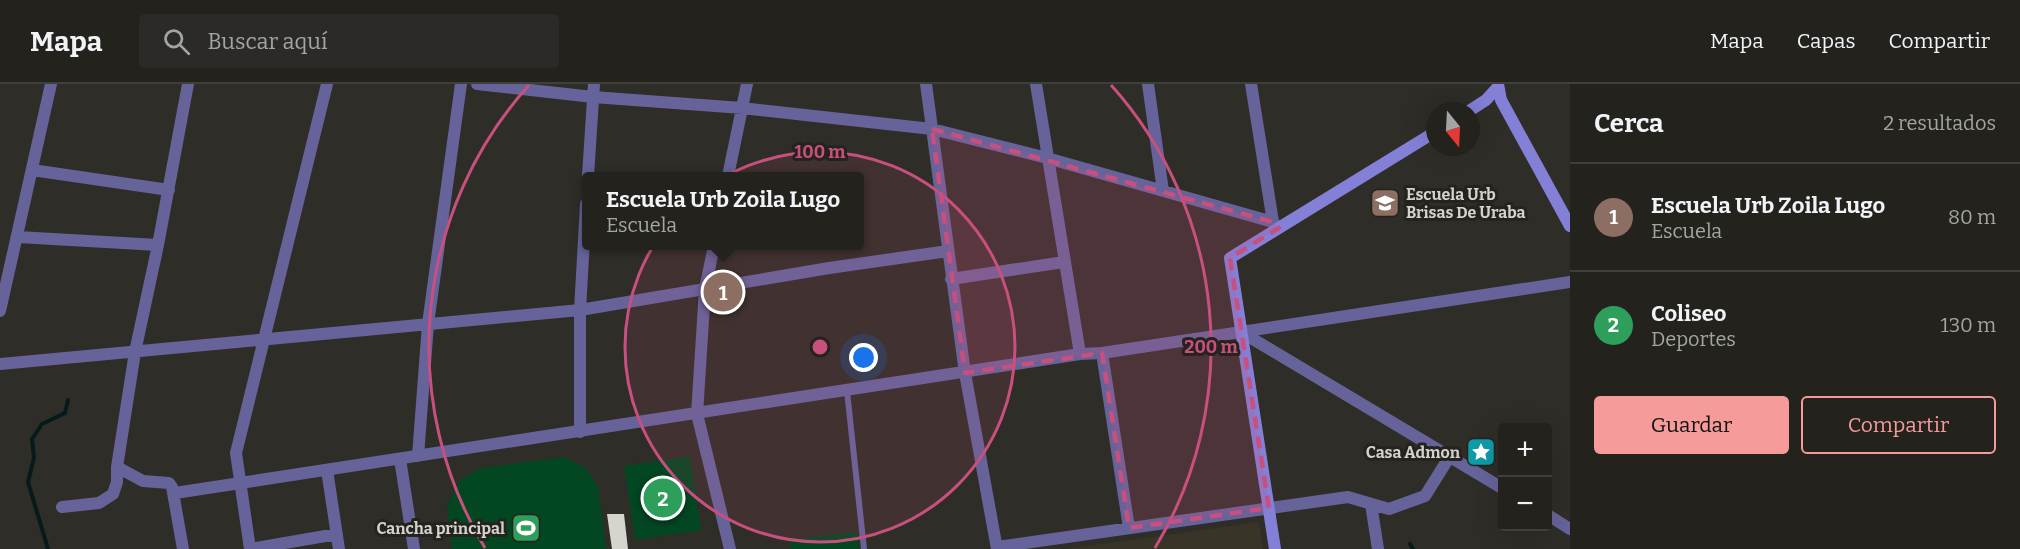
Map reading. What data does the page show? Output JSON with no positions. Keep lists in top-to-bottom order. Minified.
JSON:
{"places":{"school or university":["Escuela Urb Brisas De Uraba"],"place":["Casa Admon"],"sports":["Cancha principal"]},"north":"bottom","page":{"header":"Mapa","search":"Buscar aquí","nav":["Mapa","Capas","Compartir"],"heading":["Cerca","2 resultados"],"list":[{"mark":"1","name":"Escuela Urb Zoila Lugo","note":"Escuela","value":"80 m"},{"mark":"2","name":"Coliseo","note":"Deportes","value":"130 m"}],"popup":["Escuela Urb Zoila Lugo","Escuela"],"pins":["1","2"],"buttons":["Guardar","Compartir"],"map_buttons":["+","−"]},"rings":["100 m","200 m"]}
